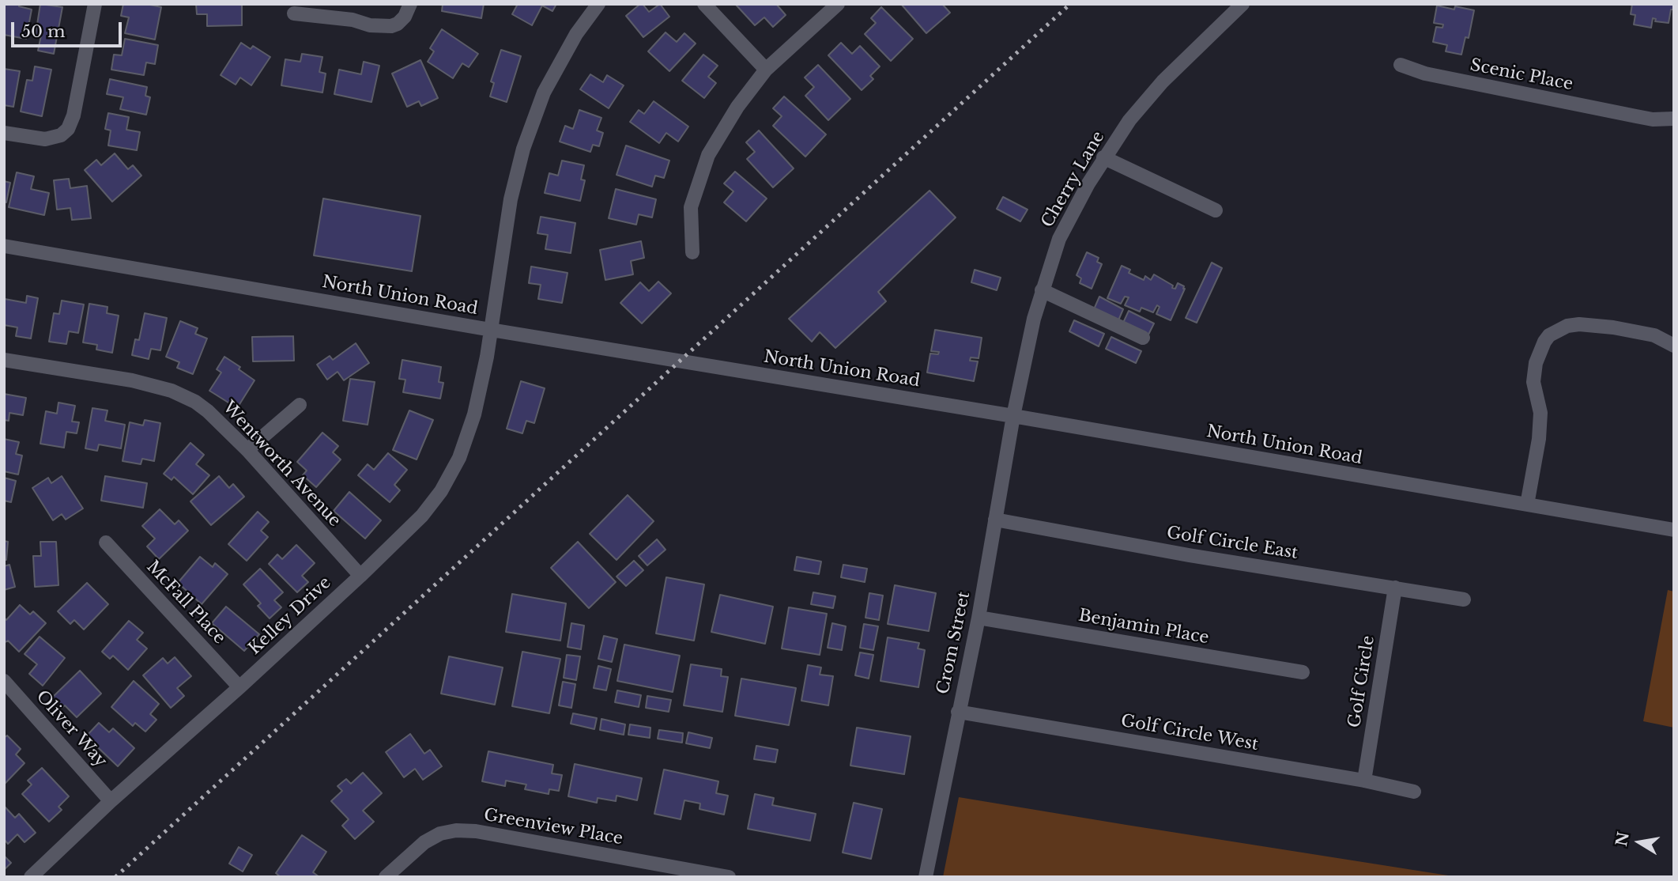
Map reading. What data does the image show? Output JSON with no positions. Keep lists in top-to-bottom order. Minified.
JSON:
{"streets":{"street":["Scenic Place","Cherry Lane","North Union Road","Wentworth Avenue","Golf Circle East","McFall Place","Kelley Drive","Benjamin Place","Crom Street","Golf Circle","Oliver Way","Golf Circle West","Greenview Place"]},"crossings":[["Cherry Lane","North Union Road"],["Cherry Lane","Crom Street"],["North Union Road","Kelley Drive"],["North Union Road","Crom Street"],["Wentworth Avenue","Kelley Drive"],["Golf Circle East","Crom Street"],["Golf Circle East","Golf Circle"],["McFall Place","Kelley Drive"],["Kelley Drive","Oliver Way"],["Benjamin Place","Crom Street"],["Crom Street","Golf Circle West"],["Golf Circle","Golf Circle West"]],"scale_bar":"50 m","north":"left"}
